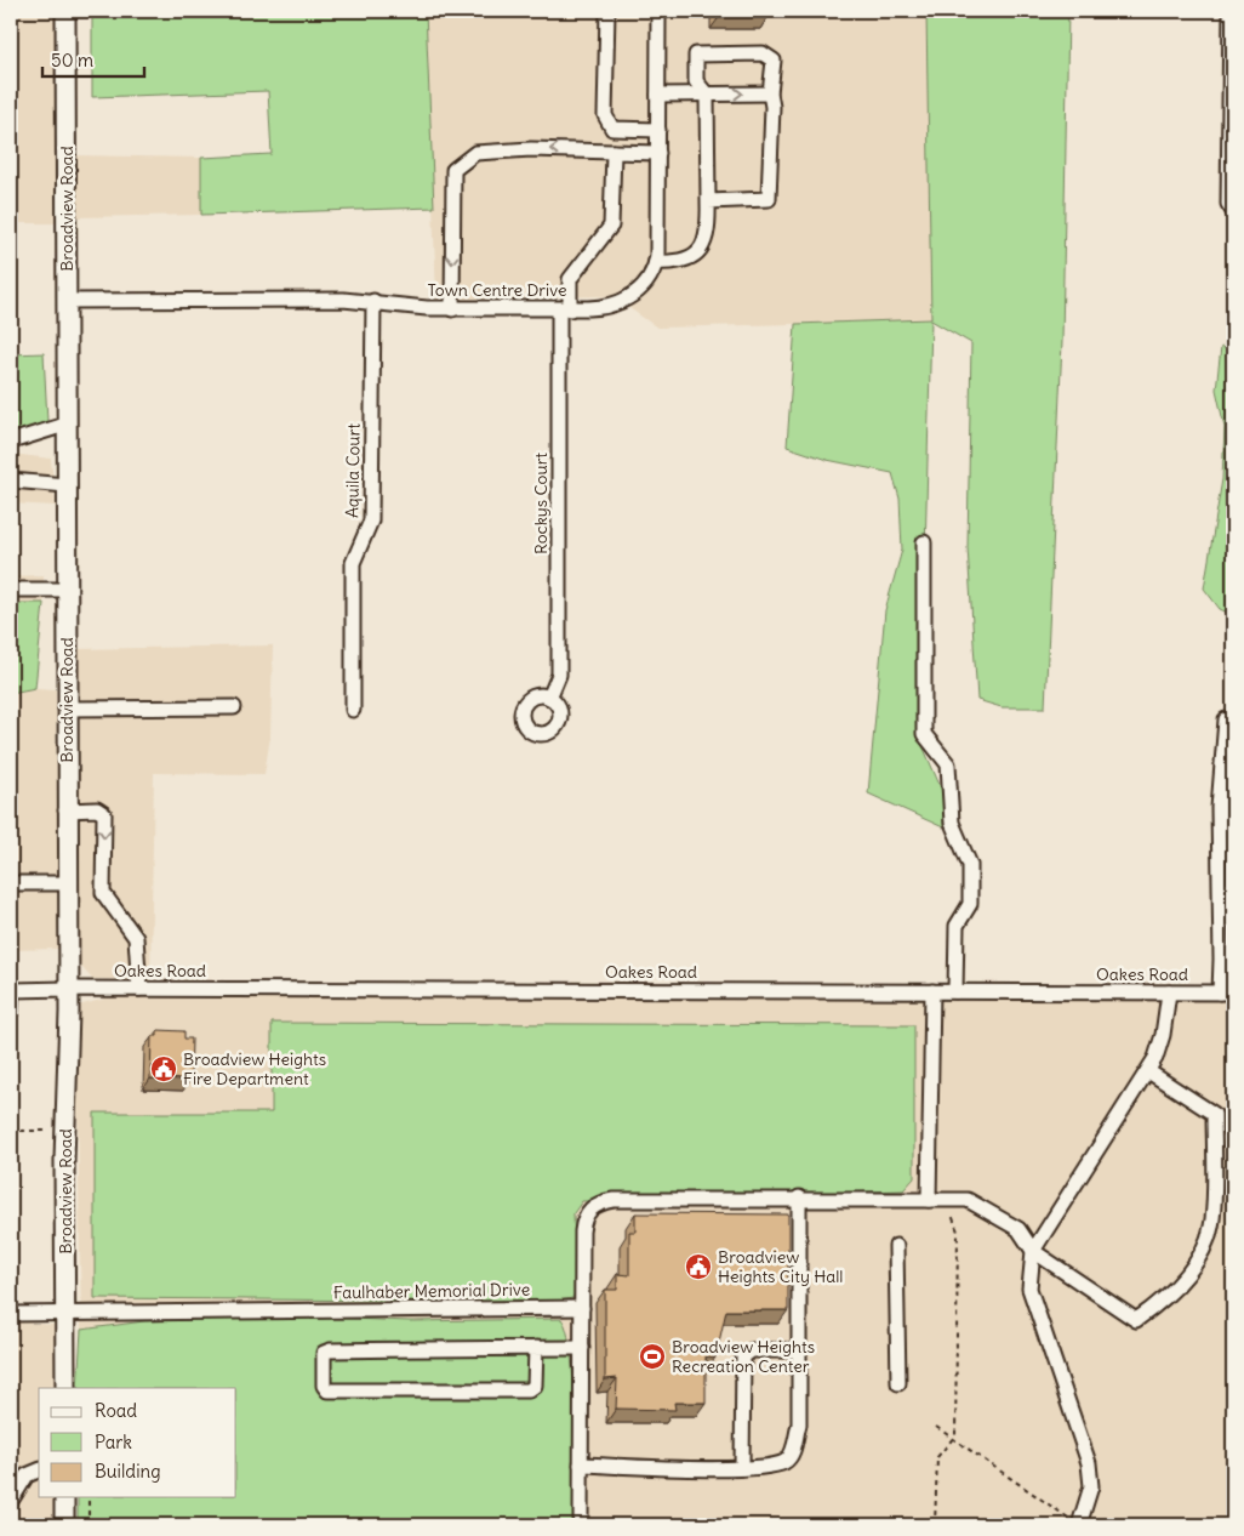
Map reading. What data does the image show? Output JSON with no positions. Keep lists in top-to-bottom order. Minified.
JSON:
{"streets":{"main road":["Broadview Road"],"street":["Town Centre Drive","Aquila Court","Rockys Court","Oakes Road","Faulhaber Memorial Drive"]},"crossings":[["Broadview Road","Town Centre Drive"],["Broadview Road","Oakes Road"],["Broadview Road","Faulhaber Memorial Drive"],["Town Centre Drive","Aquila Court"],["Town Centre Drive","Rockys Court"]],"places":{"public building":["Broadview Heights Fire Department","Broadview Heights City Hall"],"sports":["Broadview Heights Recreation Center"]},"legend":["Road","Park","Building"],"scale_bar":"50 m"}
